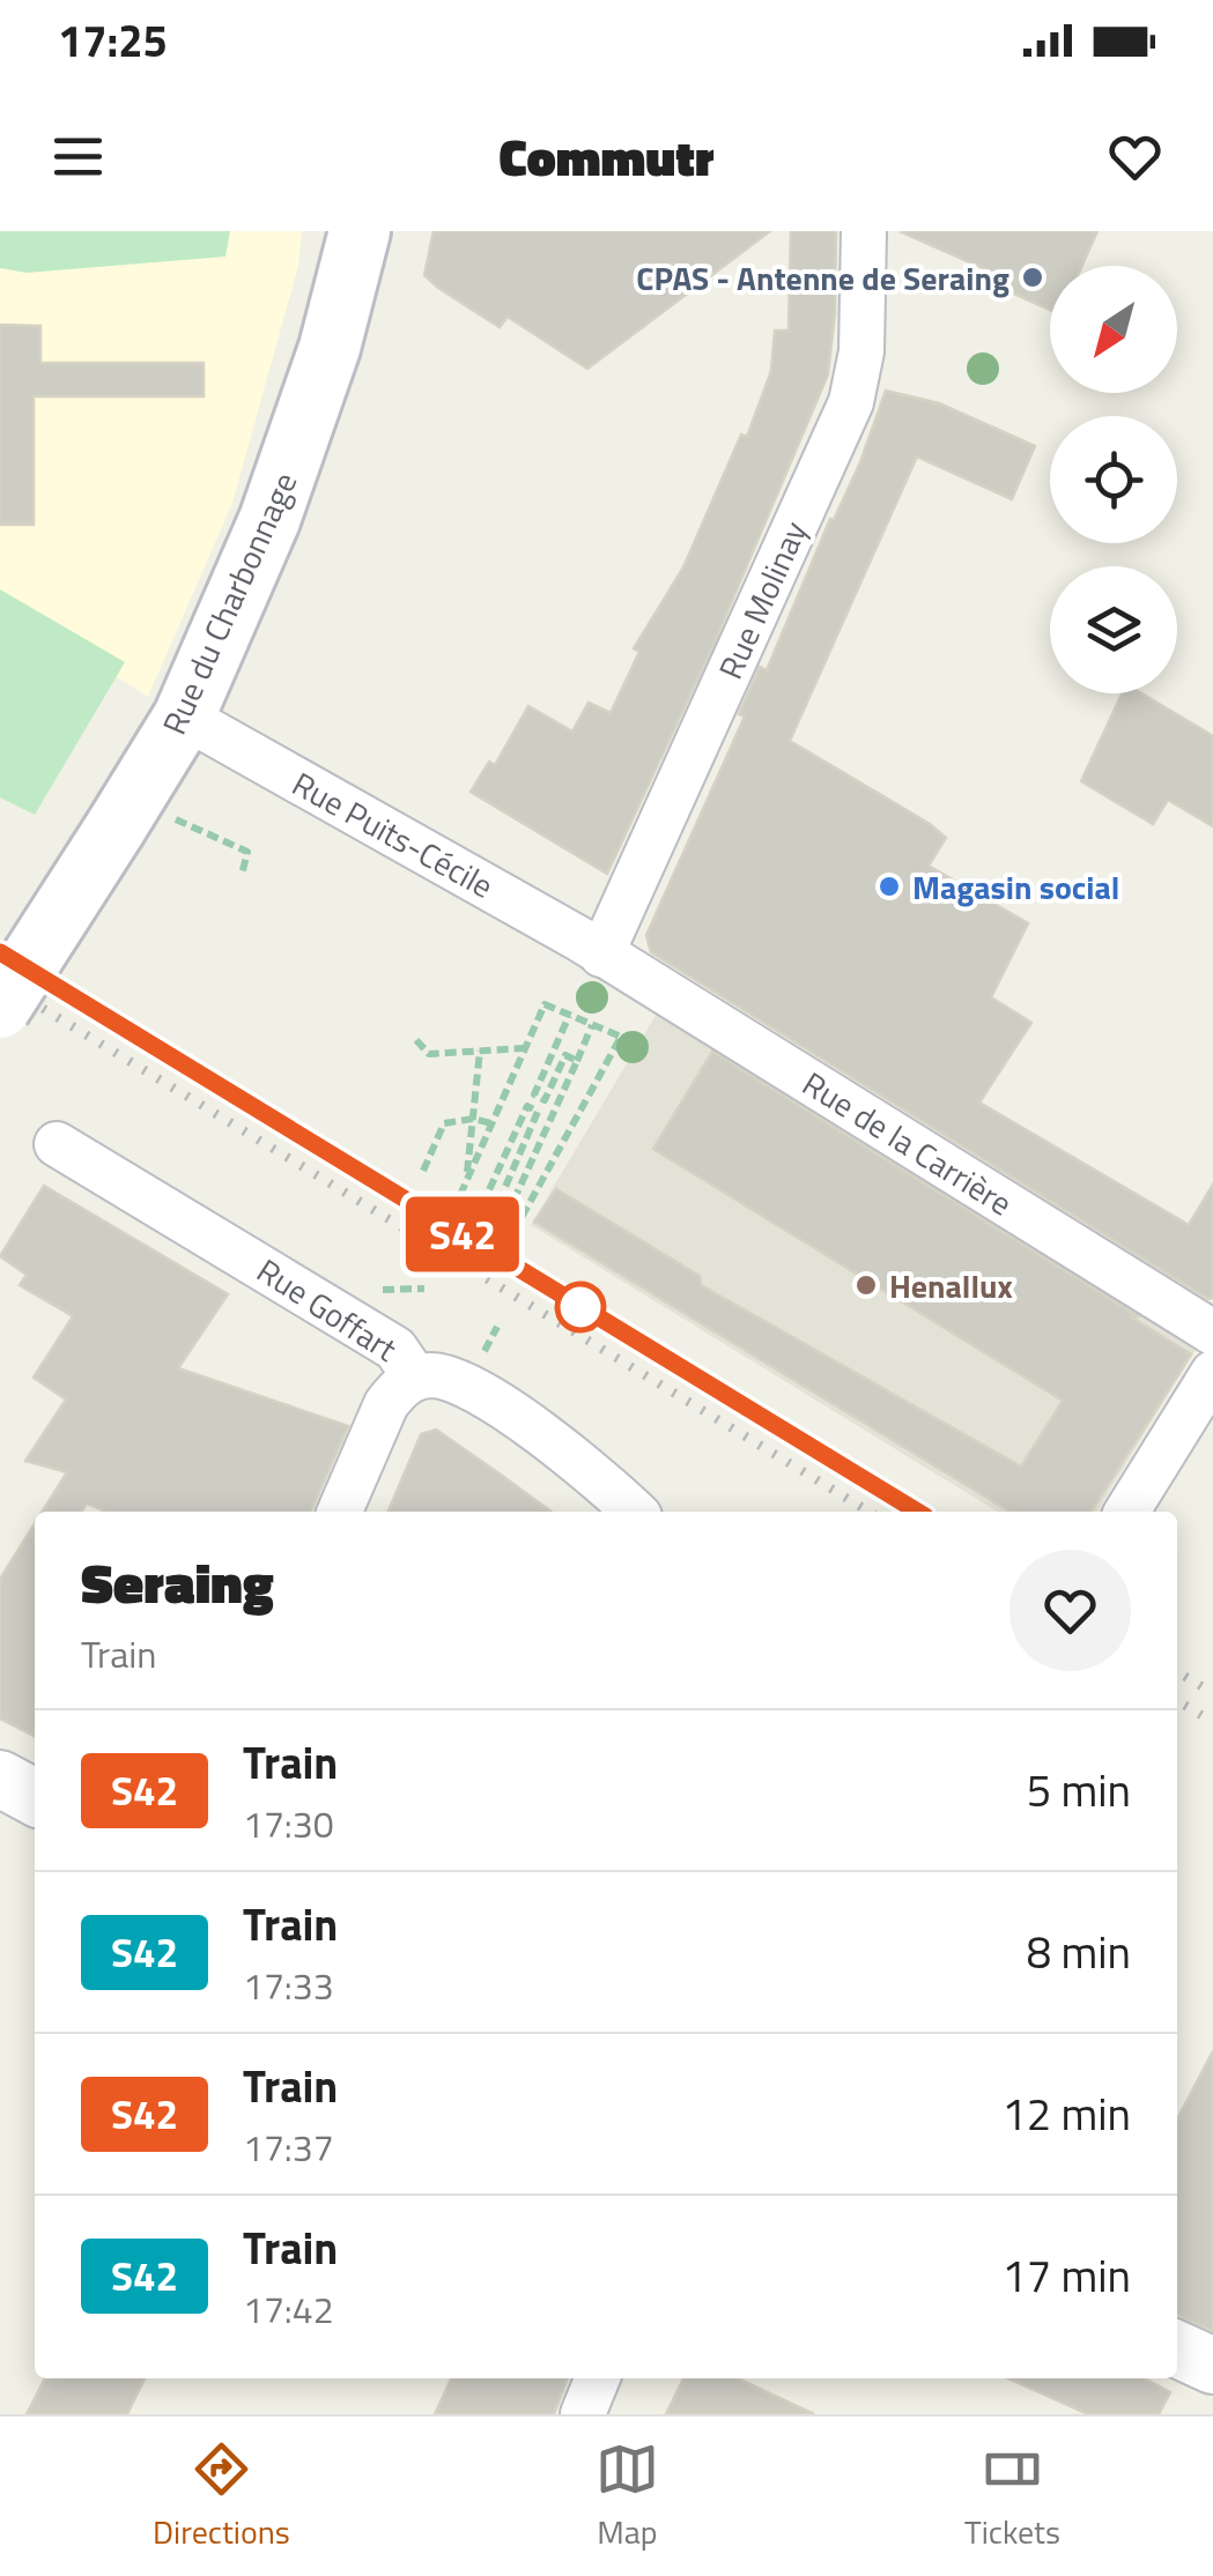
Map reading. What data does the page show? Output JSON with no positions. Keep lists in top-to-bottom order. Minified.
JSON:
{"streets":{"main road":["Rue du Charbonnage"],"street":["Rue Molinay","Rue Puits-Cécile","Rue de la Carrière","Rue Goffart"]},"crossings":[["Rue Molinay","Rue Puits-Cécile"],["Rue Molinay","Rue de la Carrière"],["Rue du Charbonnage","Rue Puits-Cécile"],["Rue Puits-Cécile","Rue de la Carrière"]],"places":["CPAS - Antenne de Seraing","Magasin social","Henallux"],"north":"bottom left","page":{"status":"17:25","header":"Commutr","on_map":"S42","heading":["Seraing","Train"],"list":[{"mark":"S42","name":"Train","note":"17:30","value":"5 min"},{"mark":"S42","name":"Train","note":"17:33","value":"8 min"},{"mark":"S42","name":"Train","note":"17:37","value":"12 min"},{"mark":"S42","name":"Train","note":"17:42","value":"17 min"}],"tabs":["Directions","Map","Tickets"]}}
